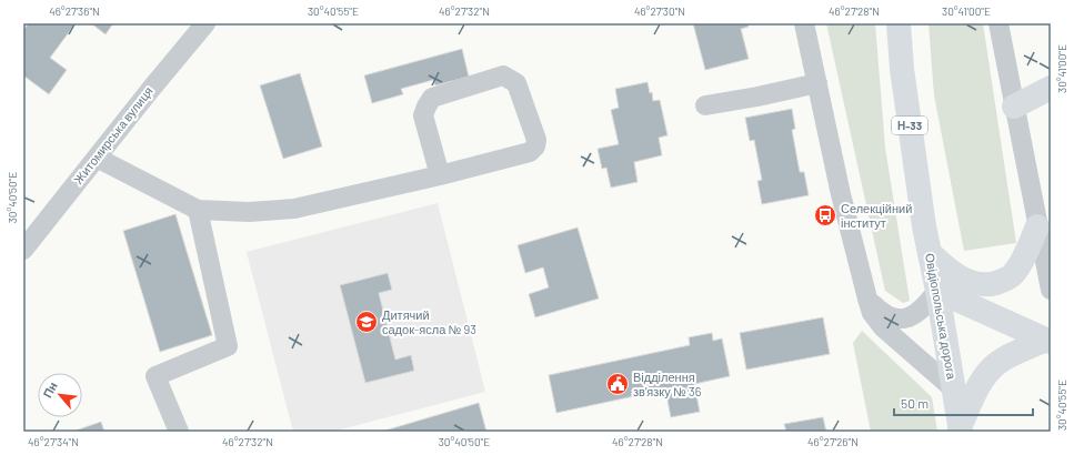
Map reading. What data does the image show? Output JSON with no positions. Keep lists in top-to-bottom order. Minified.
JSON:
{"streets":{"main road":["Н-33","Овідіопольська дорога"],"street":["Житомирська вулиця"]},"places":{"bus stop":["Селекційний інститут"],"school or university":["Дитячий садок-ясла № 93"],"public building":["Відділення зв'язку № 36"]},"scale_bar":"50 m","north":"top left","coordinates":["46°27'36\"N","30°40'55\"E","46°27'32\"N","46°27'30\"N","46°27'28\"N","30°41'00\"E","30°40'50\"E","46°27'34\"N","46°27'26\"N"]}
